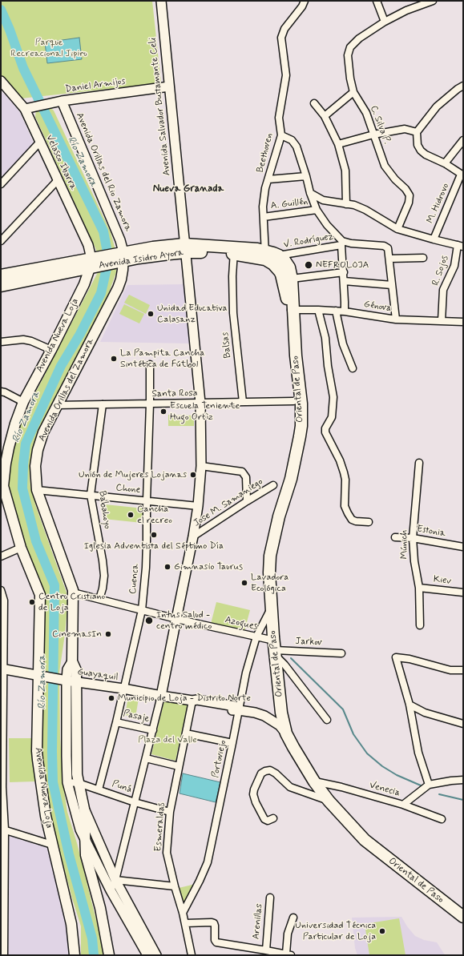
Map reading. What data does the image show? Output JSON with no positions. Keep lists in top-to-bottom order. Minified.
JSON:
{"streets":{"highway":["Avenida Isidro Ayora","Oriental de Paso"],"main road":["Daniel Armijos","Avenida Salvador Bustamante Celi","Velasco Ibarra","Avenida Orillas del Rio Zamora","Avenida Nueva Loja","Avenida Orillas del Zamora","Guayaquil"],"street":["C. Silva P.","Beethoven","M. Hidrovo","A. Guillén","V. Rodríguez","R. Sojos","Génova","Balsas","Santa Rosa","Chone","Jose M. Samaniego","Babahoyo","Estonia","Múnich","Cuenca","Kiev","Azogues","Jarkov","Pasaje","Portoviejo","Puná","Venecia","Esmeraldas","Arenillas"]},"crossings":[["Daniel Armijos","Avenida Salvador Bustamante Celi"],["Daniel Armijos","Velasco Ibarra"],["Daniel Armijos","Avenida Orillas del Rio Zamora"],["Avenida Salvador Bustamante Celi","Avenida Isidro Ayora"],["Avenida Salvador Bustamante Celi","Santa Rosa"],["Avenida Salvador Bustamante Celi","Chone"],["Avenida Salvador Bustamante Celi","Jose M. Samaniego"],["Avenida Salvador Bustamante Celi","Azogues"],["Avenida Salvador Bustamante Celi","Guayaquil"],["Avenida Salvador Bustamante Celi","Pasaje"],["Avenida Salvador Bustamante Celi","Puná"],["Beethoven","A. Guillén"],["Beethoven","Avenida Isidro Ayora"],["Velasco Ibarra","Avenida Isidro Ayora"],["Velasco Ibarra","Avenida Nueva Loja"],["Avenida Orillas del Rio Zamora","Avenida Isidro Ayora"],["Avenida Orillas del Rio Zamora","Avenida Orillas del Zamora"],["V. Rodríguez","Avenida Isidro Ayora"],["Avenida Isidro Ayora","Génova"],["Avenida Isidro Ayora","Avenida Nueva Loja"],["Avenida Isidro Ayora","Balsas"],["Avenida Isidro Ayora","Oriental de Paso"],["Avenida Isidro Ayora","Avenida Orillas del Zamora"],["R. Sojos","Génova"],["Avenida Nueva Loja","Guayaquil"],["Balsas","Santa Rosa"],["Oriental de Paso","Azogues"],["Oriental de Paso","Jarkov"],["Oriental de Paso","Guayaquil"],["Oriental de Paso","Portoviejo"],["Oriental de Paso","Venecia"],["Avenida Orillas del Zamora","Santa Rosa"],["Avenida Orillas del Zamora","Chone"],["Avenida Orillas del Zamora","Azogues"],["Avenida Orillas del Zamora","Guayaquil"],["Avenida Orillas del Zamora","Puná"],["Santa Rosa","Babahoyo"],["Santa Rosa","Cuenca"],["Chone","Babahoyo"],["Chone","Cuenca"],["Babahoyo","Azogues"],["Estonia","Múnich"],["Múnich","Kiev"],["Cuenca","Azogues"],["Cuenca","Guayaquil"],["Cuenca","Pasaje"],["Cuenca","Puná"],["Azogues","Jarkov"],["Azogues","Portoviejo"],["Guayaquil","Portoviejo"],["Guayaquil","Esmeraldas"],["Portoviejo","Esmeraldas"],["Puná","Esmeraldas"]],"districts":["Nueva Granada"],"water":["Río Zamora"],"parks":["Parque Recreacional Jipiro","Plaza del Valle"],"places":["NEFROLOJA","Unidad Educativa Calasanz","La Pampita Cancha Sintética de Fútbol","Escuela Teniente Hugo Ortìz","Unión de Mujeres Lojanas","Cancha el recreo","Iglesia Adventista del Séptimo Día","Gimnasio Taurus","Lavadora Ecológica","Centro Cristiano de Loja","Intus Salud - centro médico","CinemasIn","Municipio de Loja - Distrito Norte","Universidad Técnica Particular de Loja"]}
